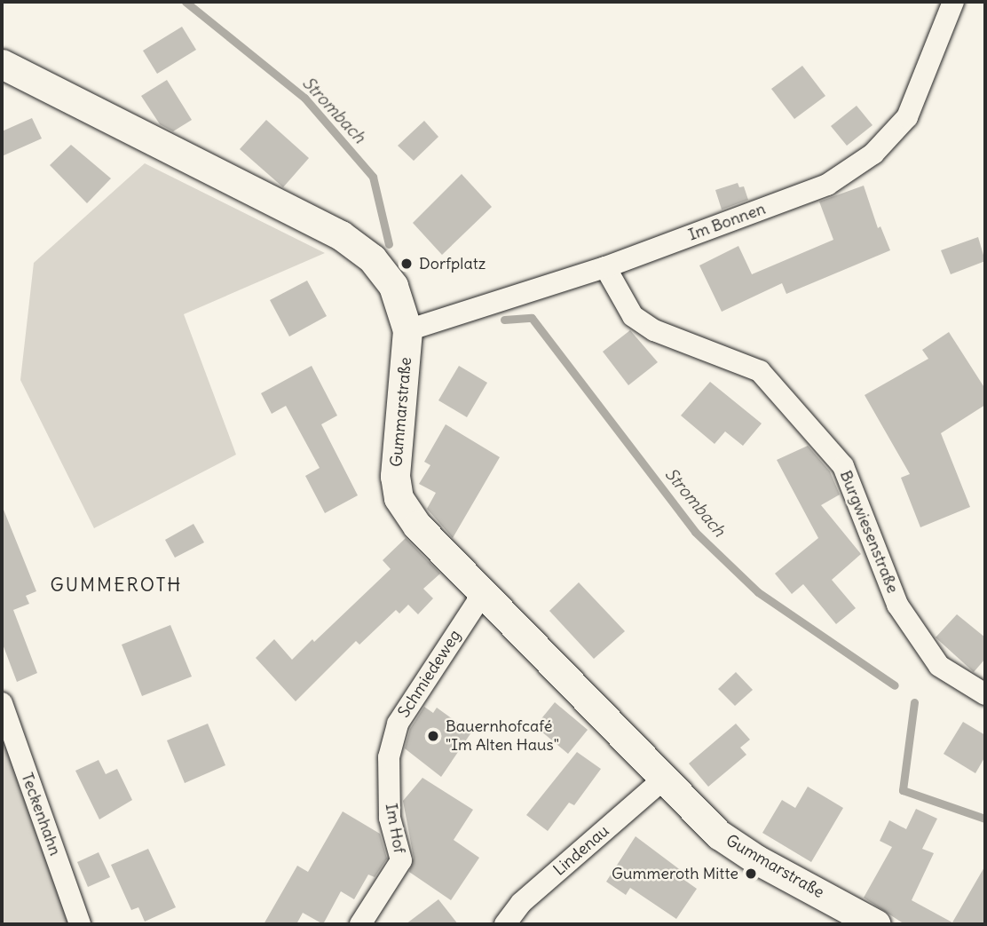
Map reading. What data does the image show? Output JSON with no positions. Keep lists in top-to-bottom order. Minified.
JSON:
{"streets":{"street":["Im Bonnen","Gummarstraße","Burgwiesenstraße","Schmiedeweg","Teckenhahn","Im Hof","Lindenau"]},"crossings":[["Im Bonnen","Gummarstraße"],["Im Bonnen","Burgwiesenstraße"],["Gummarstraße","Schmiedeweg"],["Gummarstraße","Lindenau"],["Schmiedeweg","Im Hof"]],"districts":["GUMMEROTH"],"water":["Strombach"],"places":["Dorfplatz","Bauernhofcafé \"Im Alten Haus\"","Gummeroth Mitte"]}
